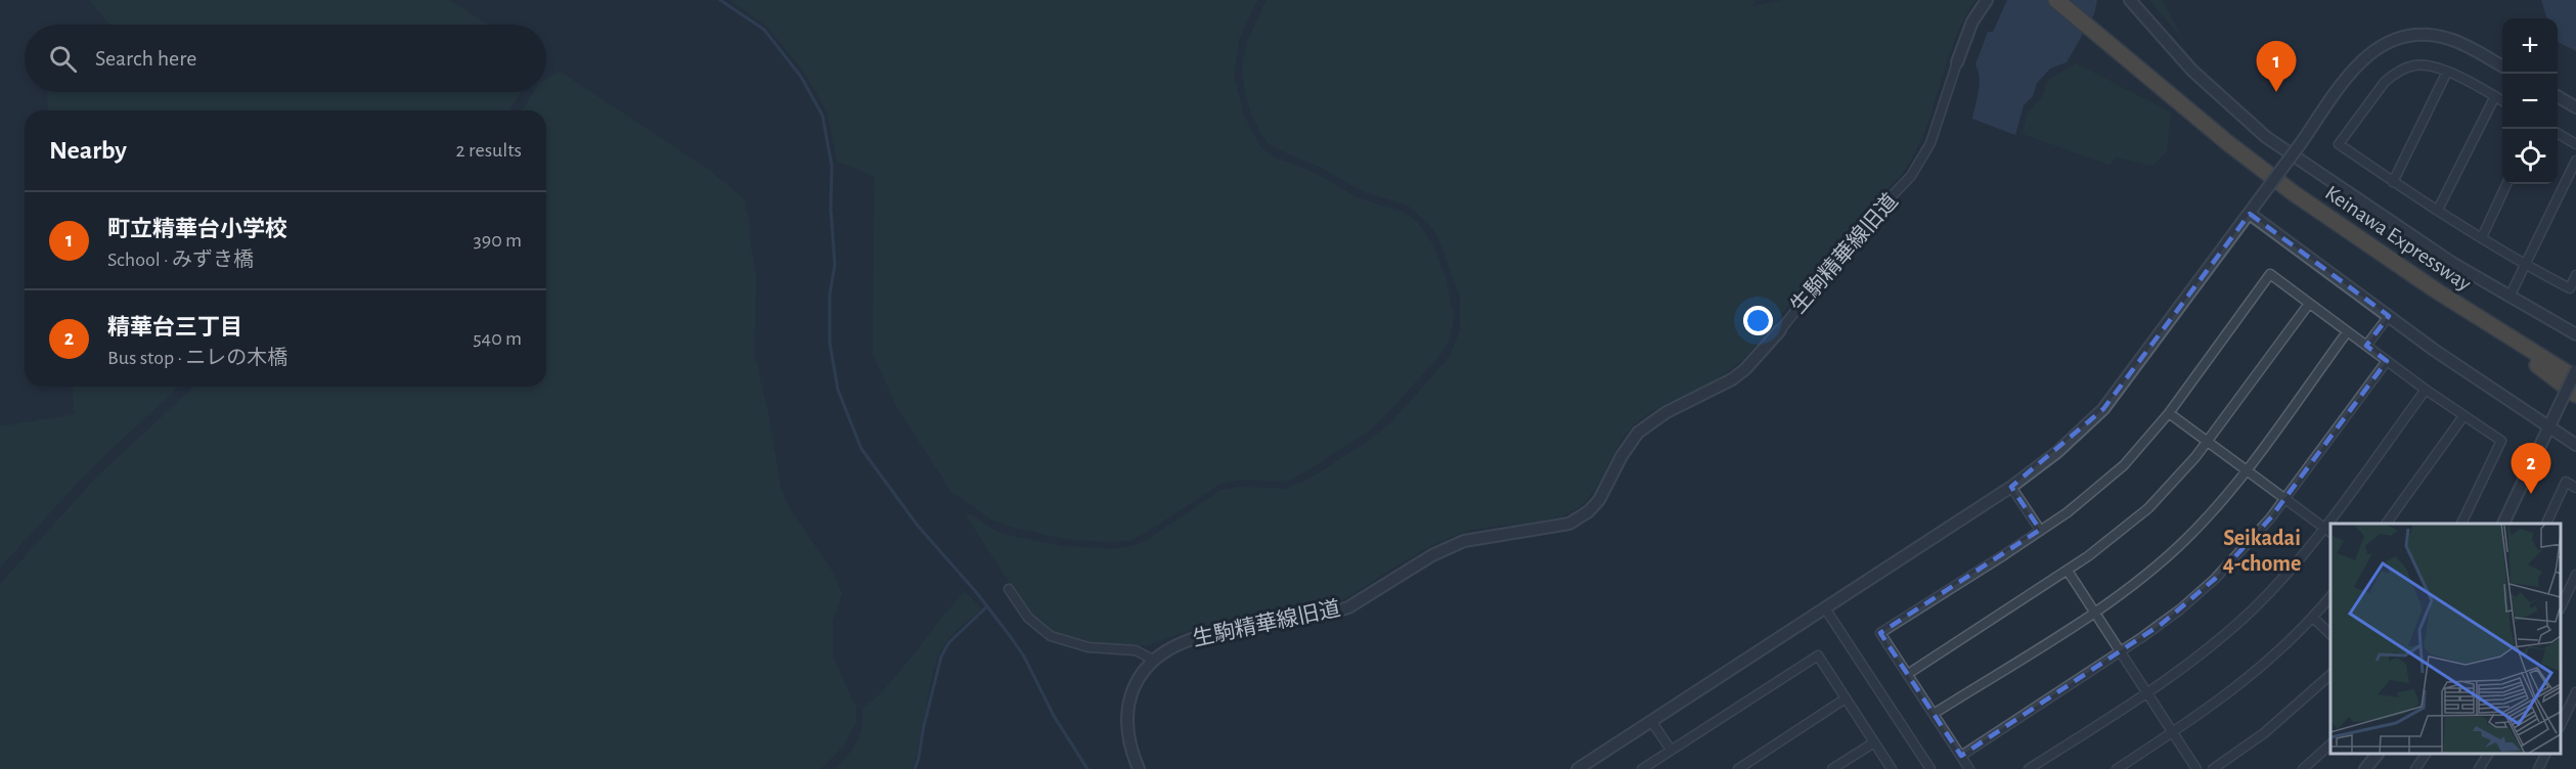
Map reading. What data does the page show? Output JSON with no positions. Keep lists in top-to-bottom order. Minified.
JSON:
{"streets":{"highway":["Keinawa Expressway"],"street":["生駒精華線旧道"]},"districts":["Seikadai 4-chome"],"page":{"map_buttons":["+","−"],"search":"Search here","pins":["1","2"],"heading":["Nearby","2 results"],"list":[{"mark":"1","name":"町立精華台小学校","note":"School · みずき橋","value":"390 m"},{"mark":"2","name":"精華台三丁目","note":"Bus stop · ニレの木橋","value":"540 m"}]}}
